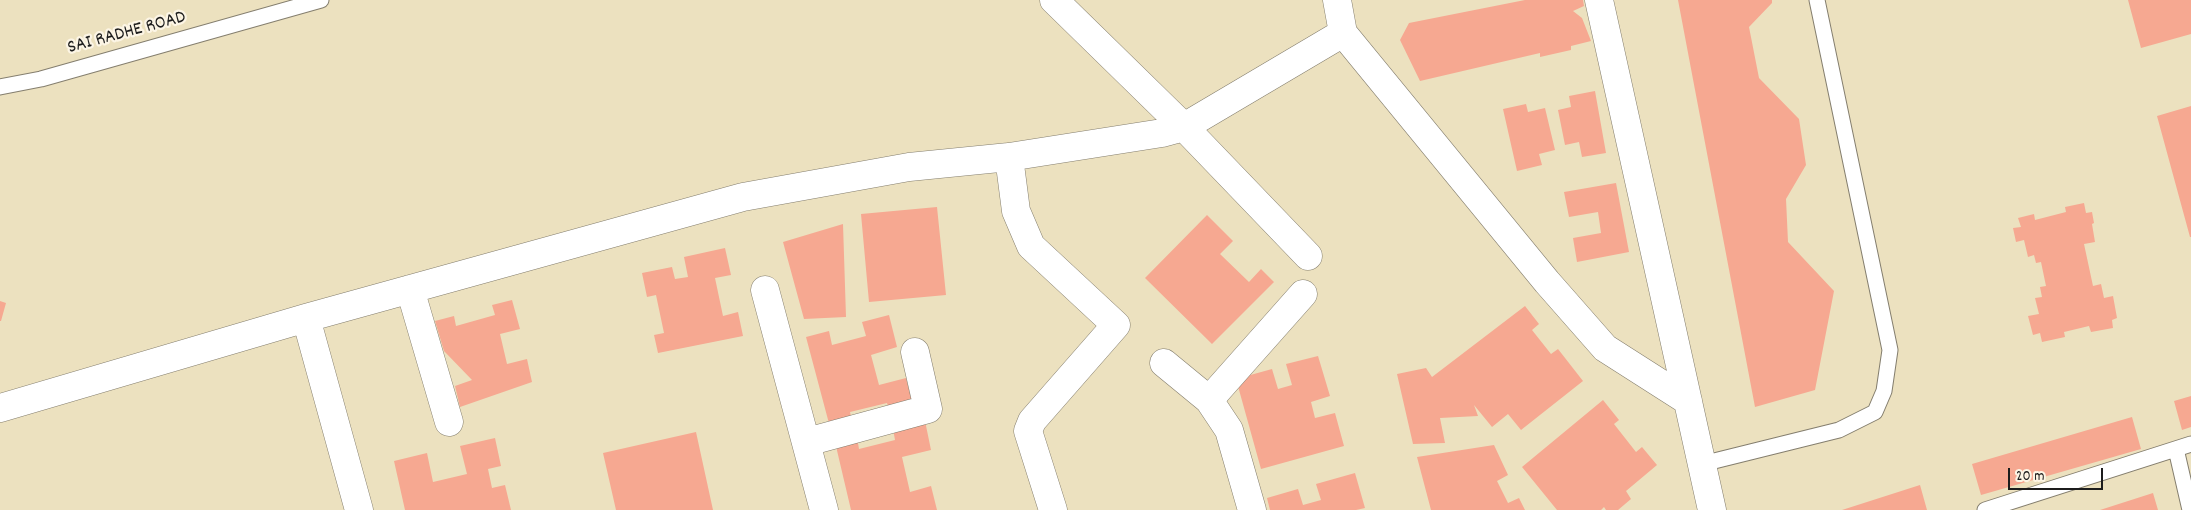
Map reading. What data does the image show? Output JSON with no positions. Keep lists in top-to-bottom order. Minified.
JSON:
{"streets":{"lane":["SAI RADHE ROAD"]},"scale_bar":"20 m"}
